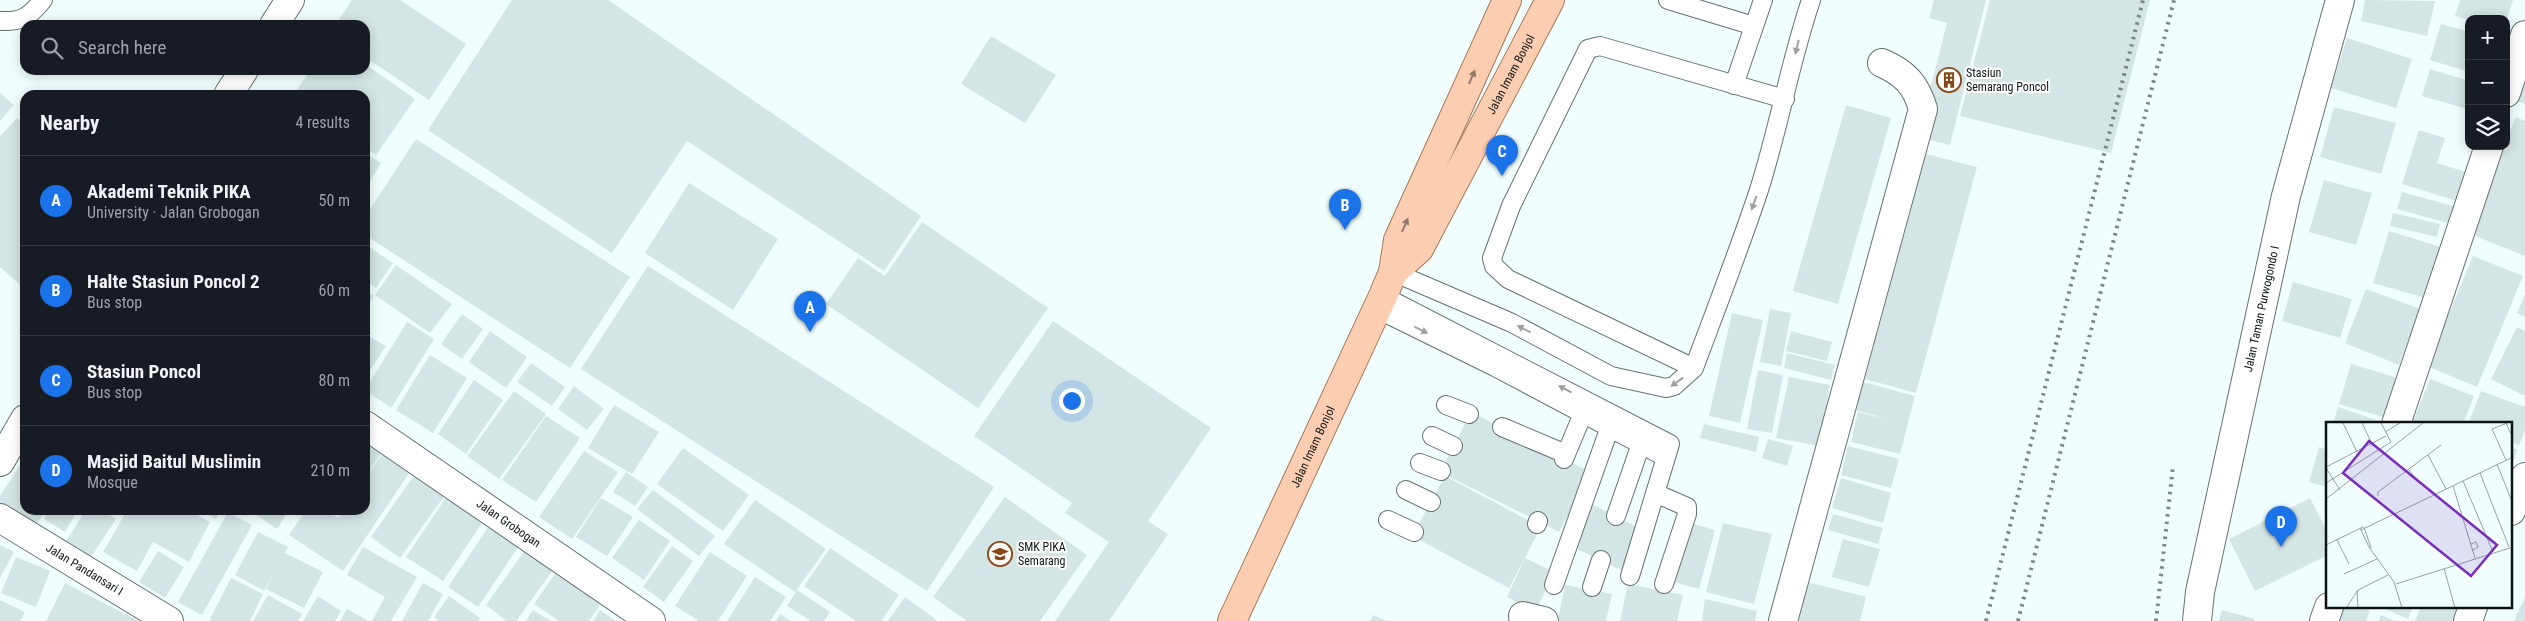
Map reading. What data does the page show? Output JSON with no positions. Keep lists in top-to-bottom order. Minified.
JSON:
{"streets":{"main road":["Jalan Imam Bonjol"],"street":["Jalan Taman Purwogondo I","Jalan Grobogan","Jalan Pandansari I"]},"places":{"building":["Stasiun Semarang Poncol"],"school or university":["SMK PIKA Semarang"]},"page":{"map_buttons":["+","−"],"search":"Search here","heading":["Nearby","4 results"],"pins":["C","B","A","D"],"list":[{"mark":"A","name":"Akademi Teknik PIKA","note":"University · Jalan Grobogan","value":"50 m"},{"mark":"B","name":"Halte Stasiun Poncol 2","note":"Bus stop","value":"60 m"},{"mark":"C","name":"Stasiun Poncol","note":"Bus stop","value":"80 m"},{"mark":"D","name":"Masjid Baitul Muslimin","note":"Mosque","value":"210 m"}]}}
